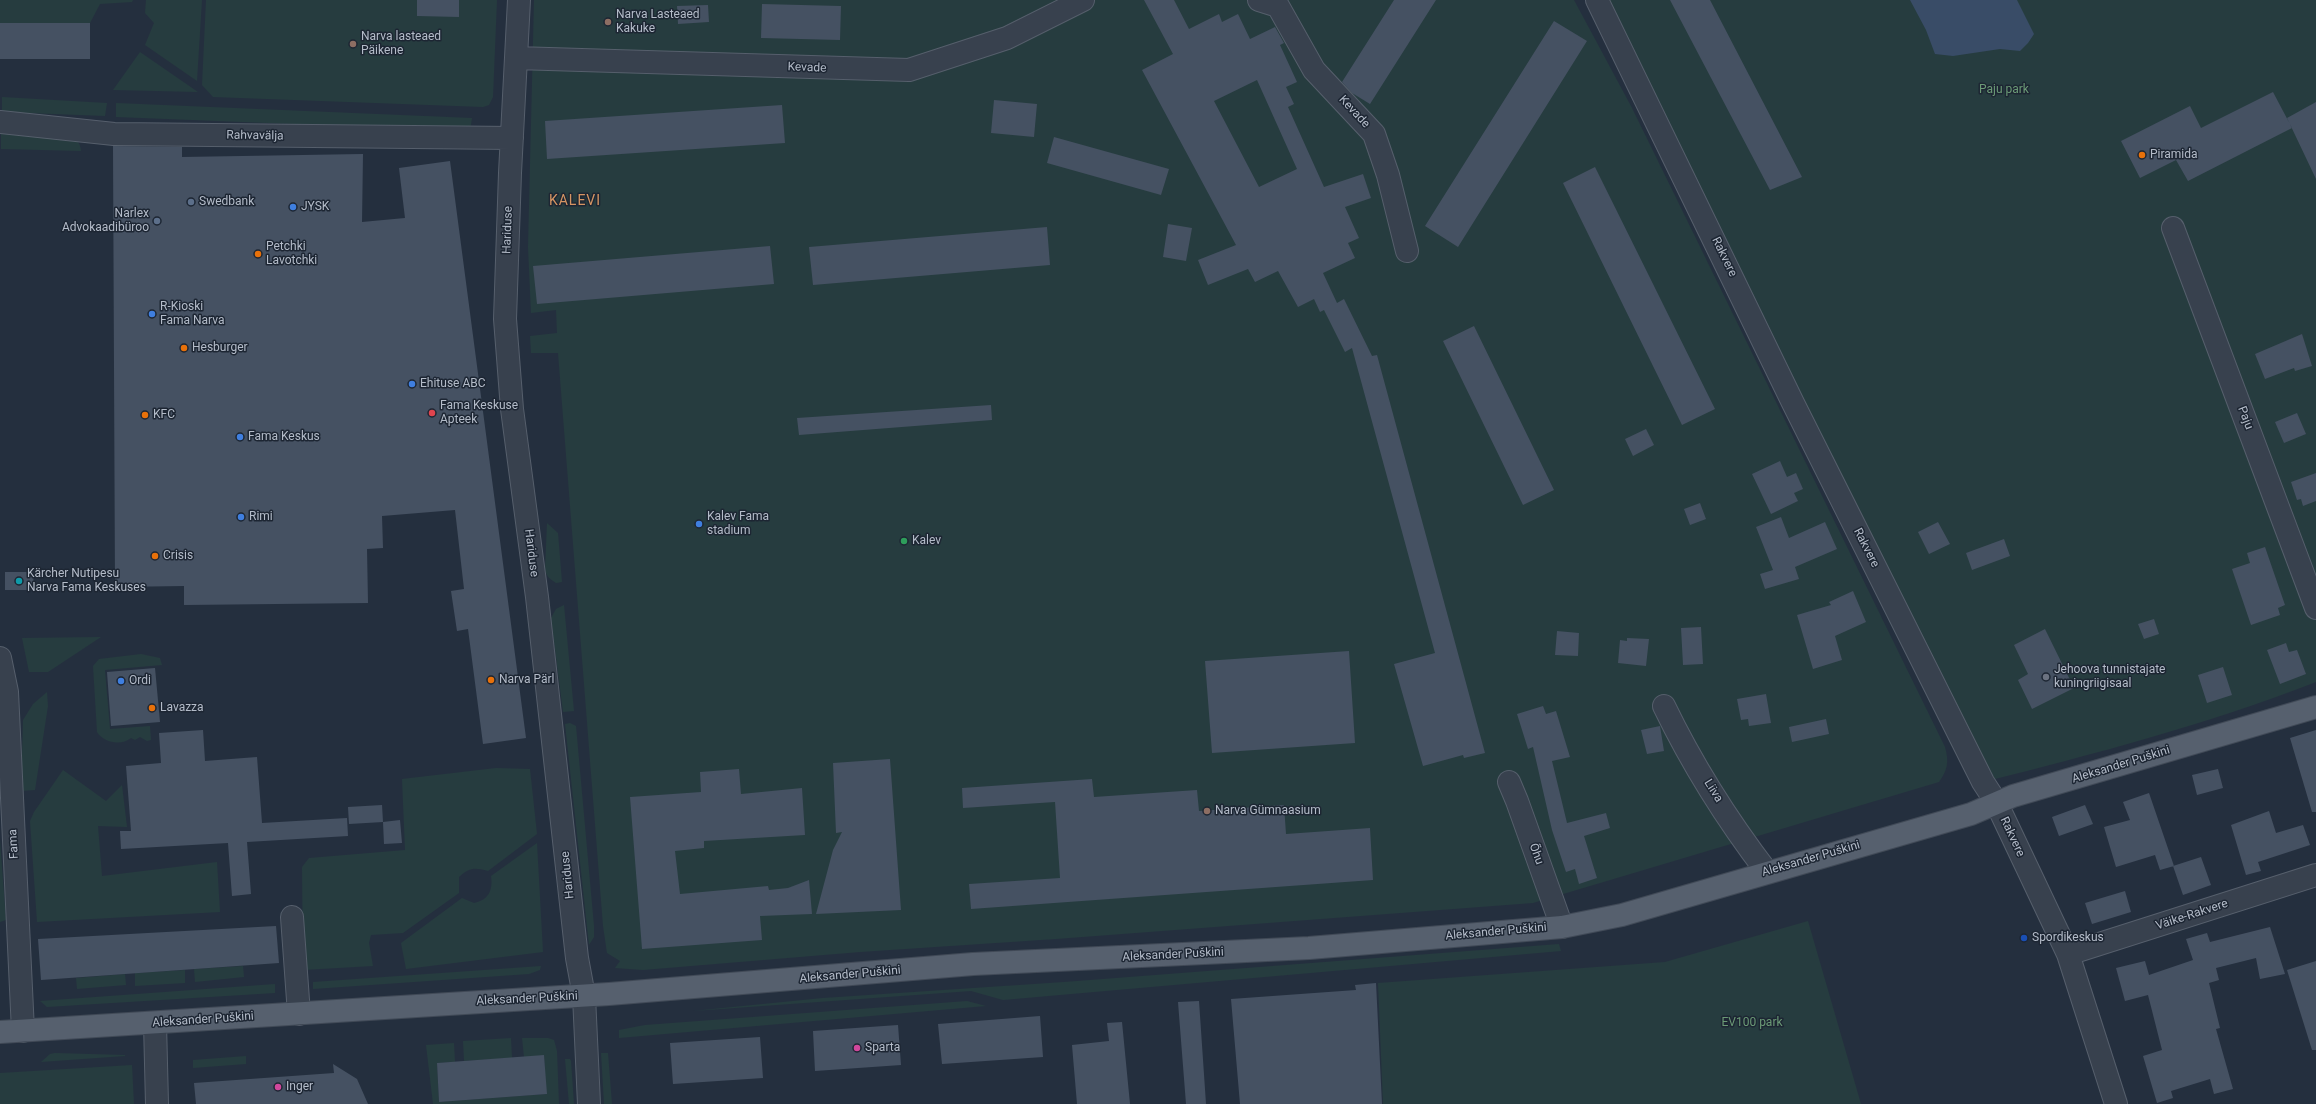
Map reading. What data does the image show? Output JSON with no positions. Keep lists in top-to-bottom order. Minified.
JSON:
{"streets":{"main road":["Aleksander Puškini"],"street":["Kevade","Rahvavälja","Hariduse","Rakvere","Paju","Liiva","Fama","Õhu","Väike-Rakvere"]},"crossings":[["Kevade","Hariduse"],["Rahvavälja","Hariduse"],["Hariduse","Aleksander Puškini"],["Rakvere","Aleksander Puškini"],["Rakvere","Väike-Rakvere"],["Aleksander Puškini","Liiva"],["Aleksander Puškini","Fama"],["Aleksander Puškini","Õhu"]],"districts":["KALEVI"],"parks":["Paju park","EV100 park"],"places":["Narva Lasteaed Kakuke","Narva lasteaed Päikene","Piramida","Swedbank","JYSK","Narlex Advokaadibüroo","Petchki Lavotchki","R-Kioski Fama Narva","Hesburger","Ehituse ABC","Fama Keskuse Apteek","KFC","Fama Keskus","Rimi","Kalev Fama stadium","Kalev","Crisis","Kärcher Nutipesu Narva Fama Keskuses","Jehoova tunnistajate kuningriigisaal","Narva Pärl","Ordi","Lavazza","Narva Gümnaasium","Spordikeskus","Sparta","Inger"]}
